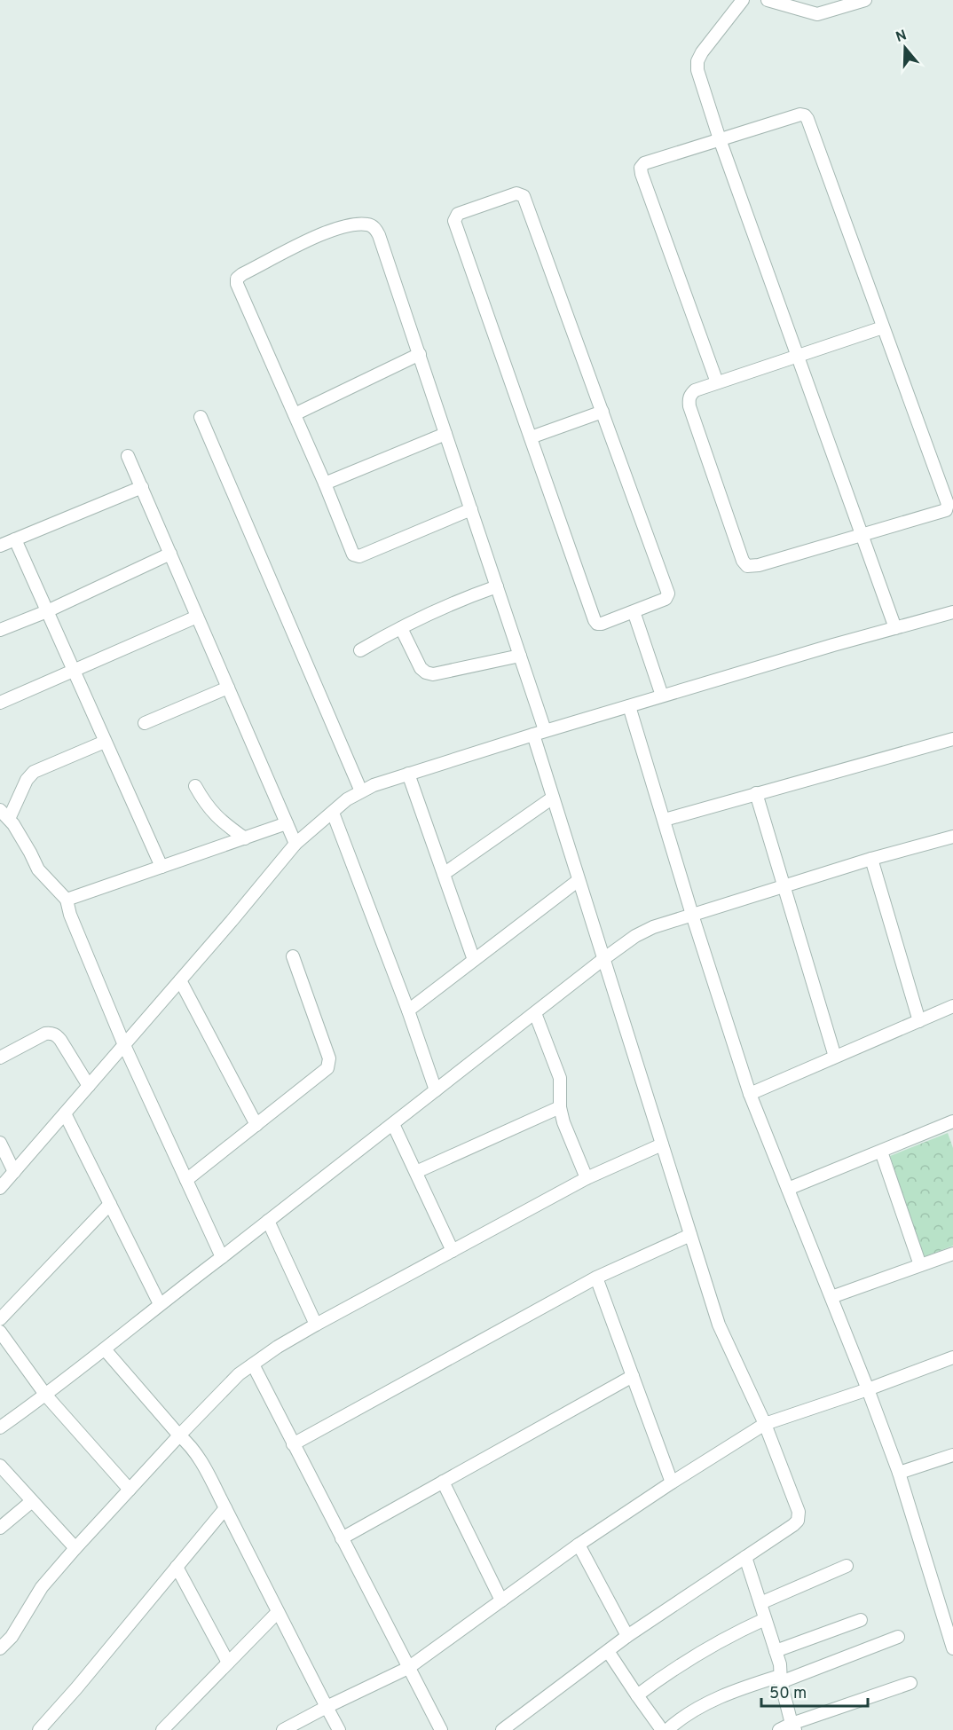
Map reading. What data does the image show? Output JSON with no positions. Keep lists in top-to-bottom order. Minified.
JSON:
{"scale_bar":"50 m","north":"top"}
